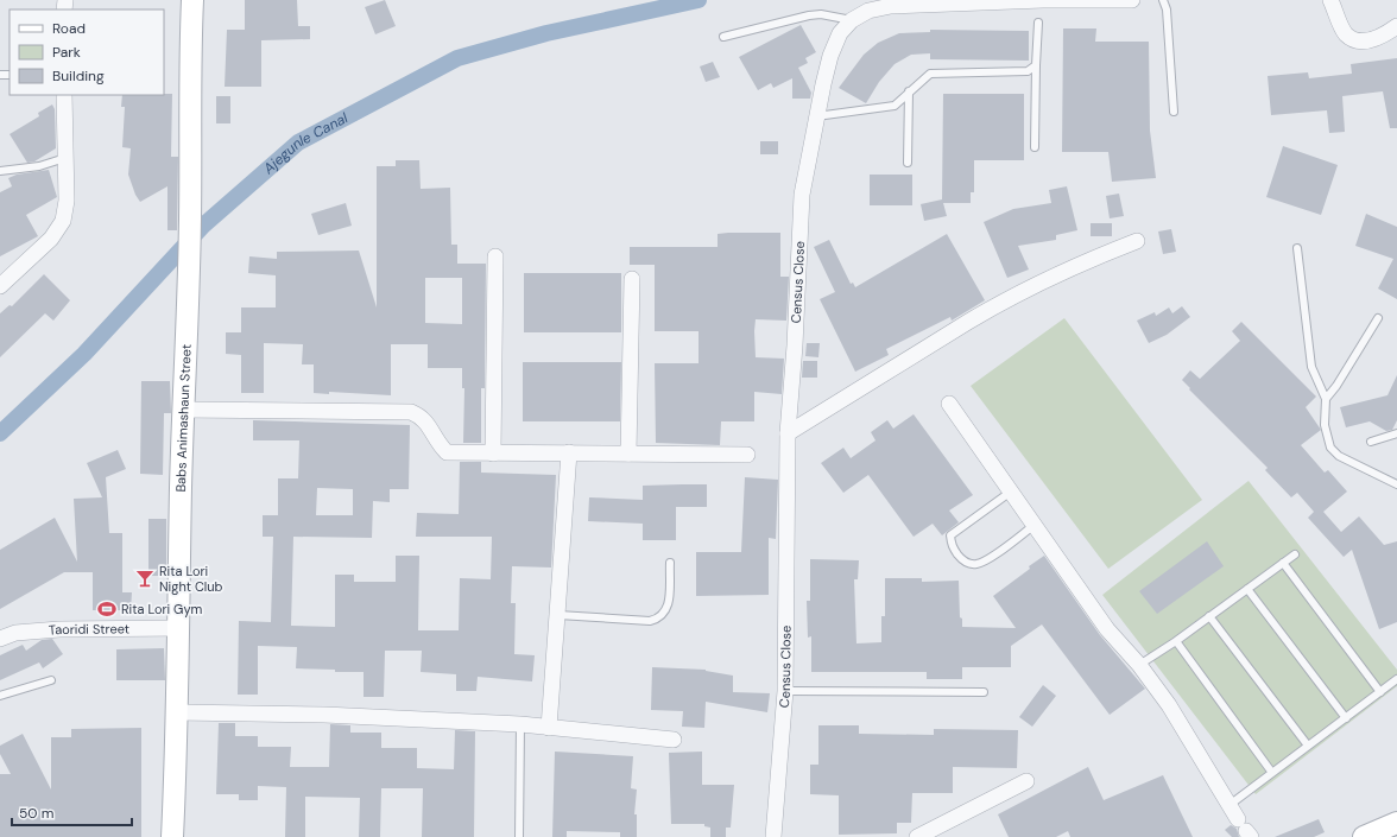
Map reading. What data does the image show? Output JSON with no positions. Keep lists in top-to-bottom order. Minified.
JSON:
{"streets":{"main road":["Babs Animashaun Street"],"street":["Census Close","Taoridi Street"]},"crossings":[["Babs Animashaun Street","Taoridi Street"]],"water":["Ajegunle Canal"],"places":{"bar":["Rita Lori Night Club"],"sports":["Rita Lori Gym"]},"legend":["Road","Park","Building"],"scale_bar":"50 m"}
